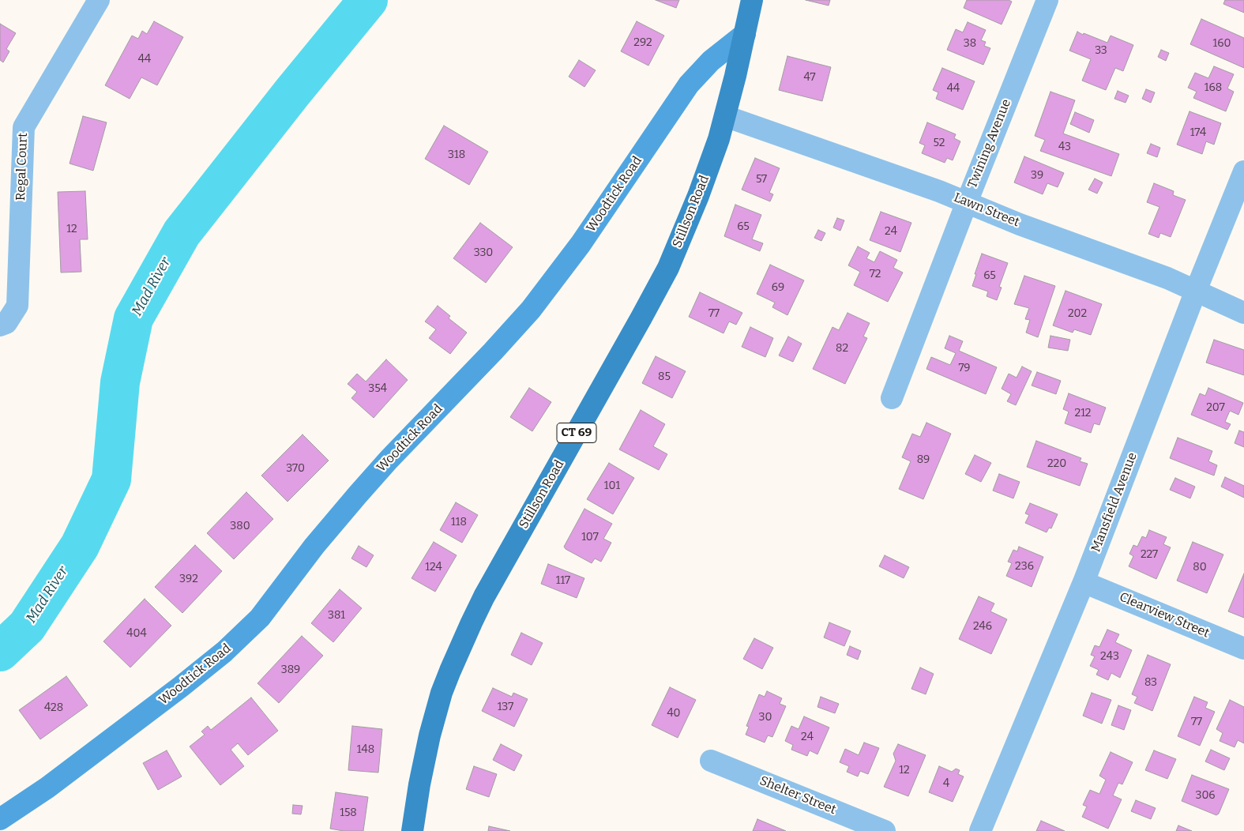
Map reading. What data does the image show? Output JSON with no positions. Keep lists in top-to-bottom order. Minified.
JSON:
{"streets":{"main road":["Woodtick Road","Stillson Road","CT 69"],"street":["Twining Avenue","Regal Court","Lawn Street","Mansfield Avenue","Clearview Street","Shelter Street"]},"crossings":[["Twining Avenue","Lawn Street"],["Woodtick Road","Stillson Road"],["Woodtick Road","CT 69"],["Lawn Street","Stillson Road"],["Lawn Street","Mansfield Avenue"],["Stillson Road","CT 69"],["Mansfield Avenue","Clearview Street"]],"water":["Mad River"],"house_numbers":["292","38","160","33","44","47","168","44","174","52","43","318","39","57","65","12","24","330","72","65","69","77","202","82","79","85","354","207","212","89","220","370","101","118","380","107","227","236","124","80","392","117","381","246","404","243","389","83","137","428","40","30","77","24","148","12","4","306","158"]}
